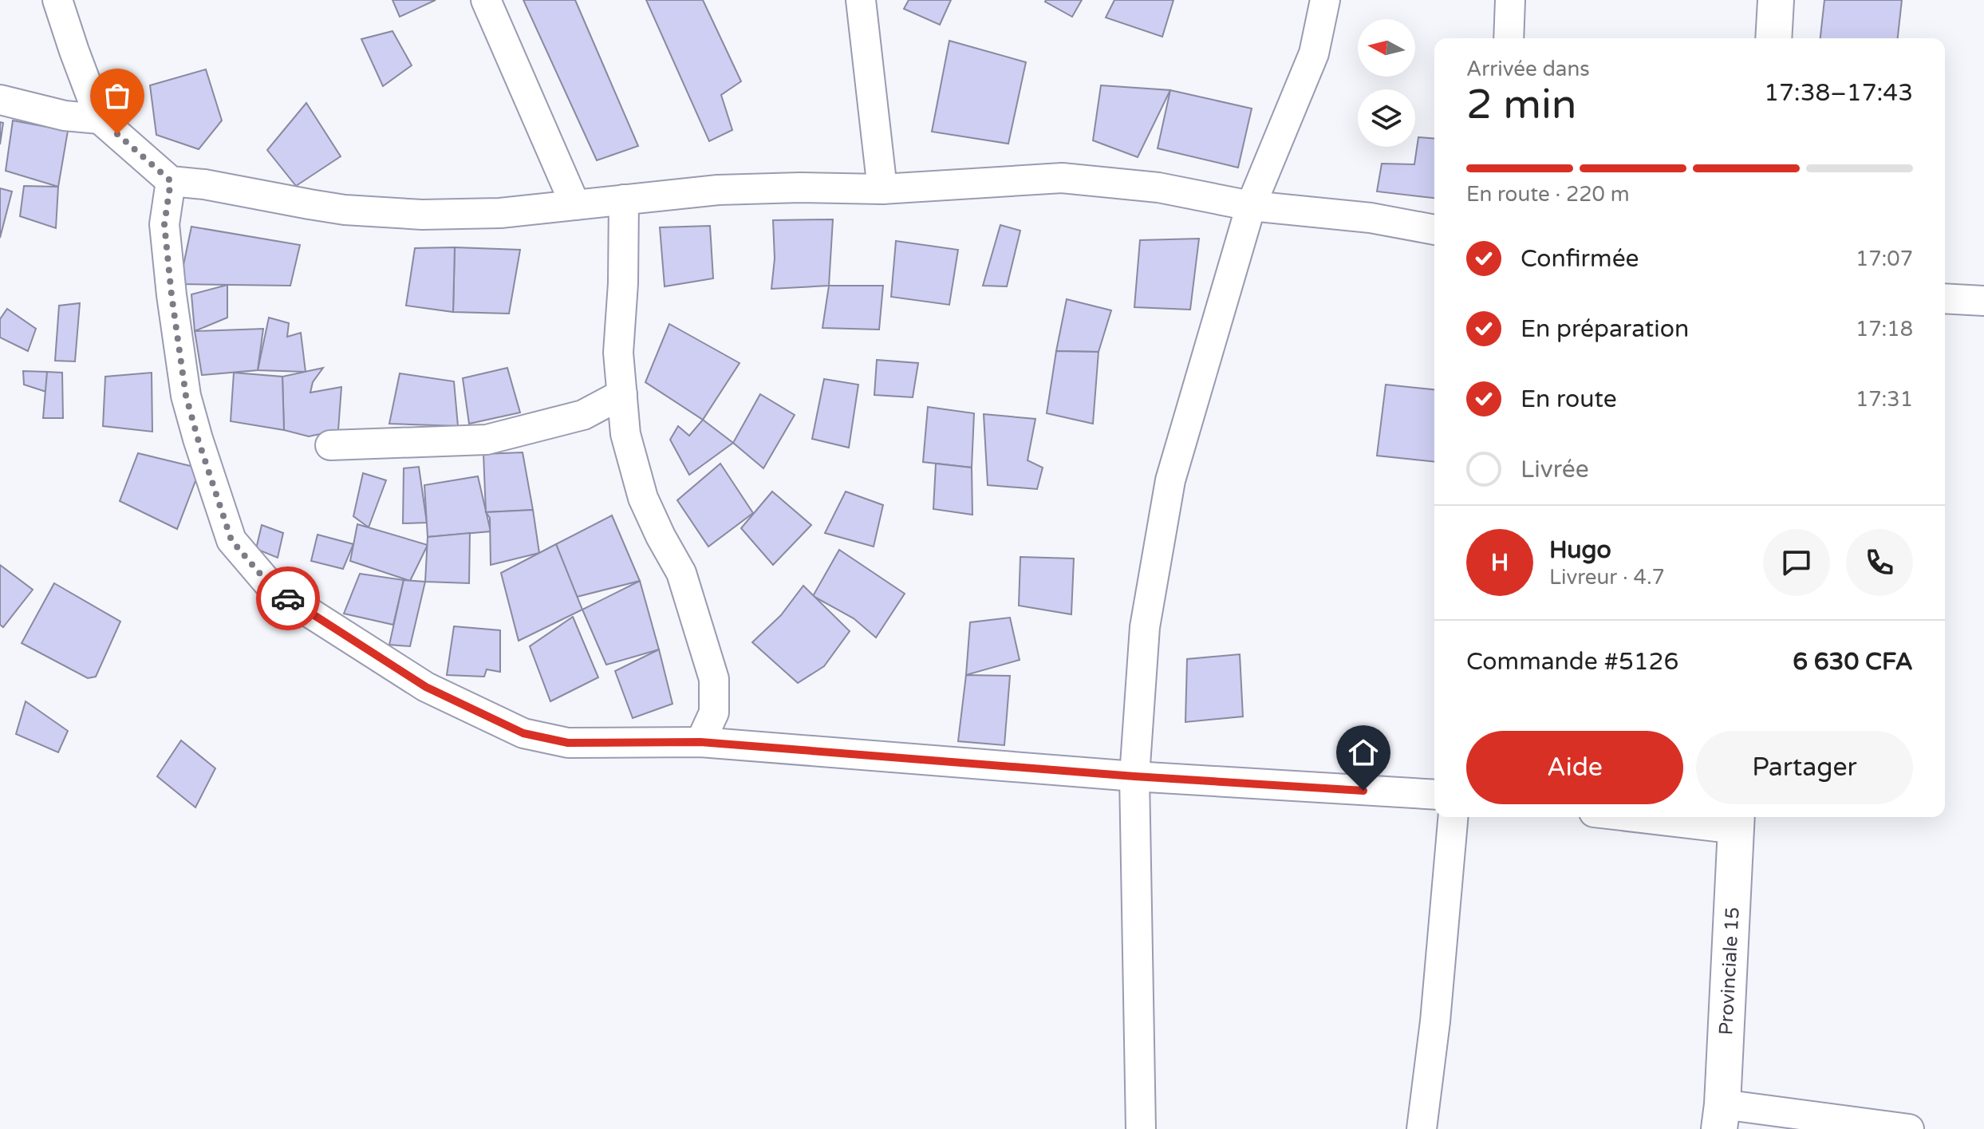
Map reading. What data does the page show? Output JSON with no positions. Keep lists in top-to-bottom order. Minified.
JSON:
{"streets":{"street":["Provinciale 15"]},"north":"left","page":{"heading":["2 min","Arrivée dans","17:38–17:43"],"panel":["Hugo","Livreur · 4.7","Commande #5126","6 630 CFA"],"bar":"En route · 220 m","list":[["Confirmée","17:07"],["En préparation","17:18"],["En route","17:31"],"Livrée"],"round":"H","buttons":["Aide","Partager"]}}
